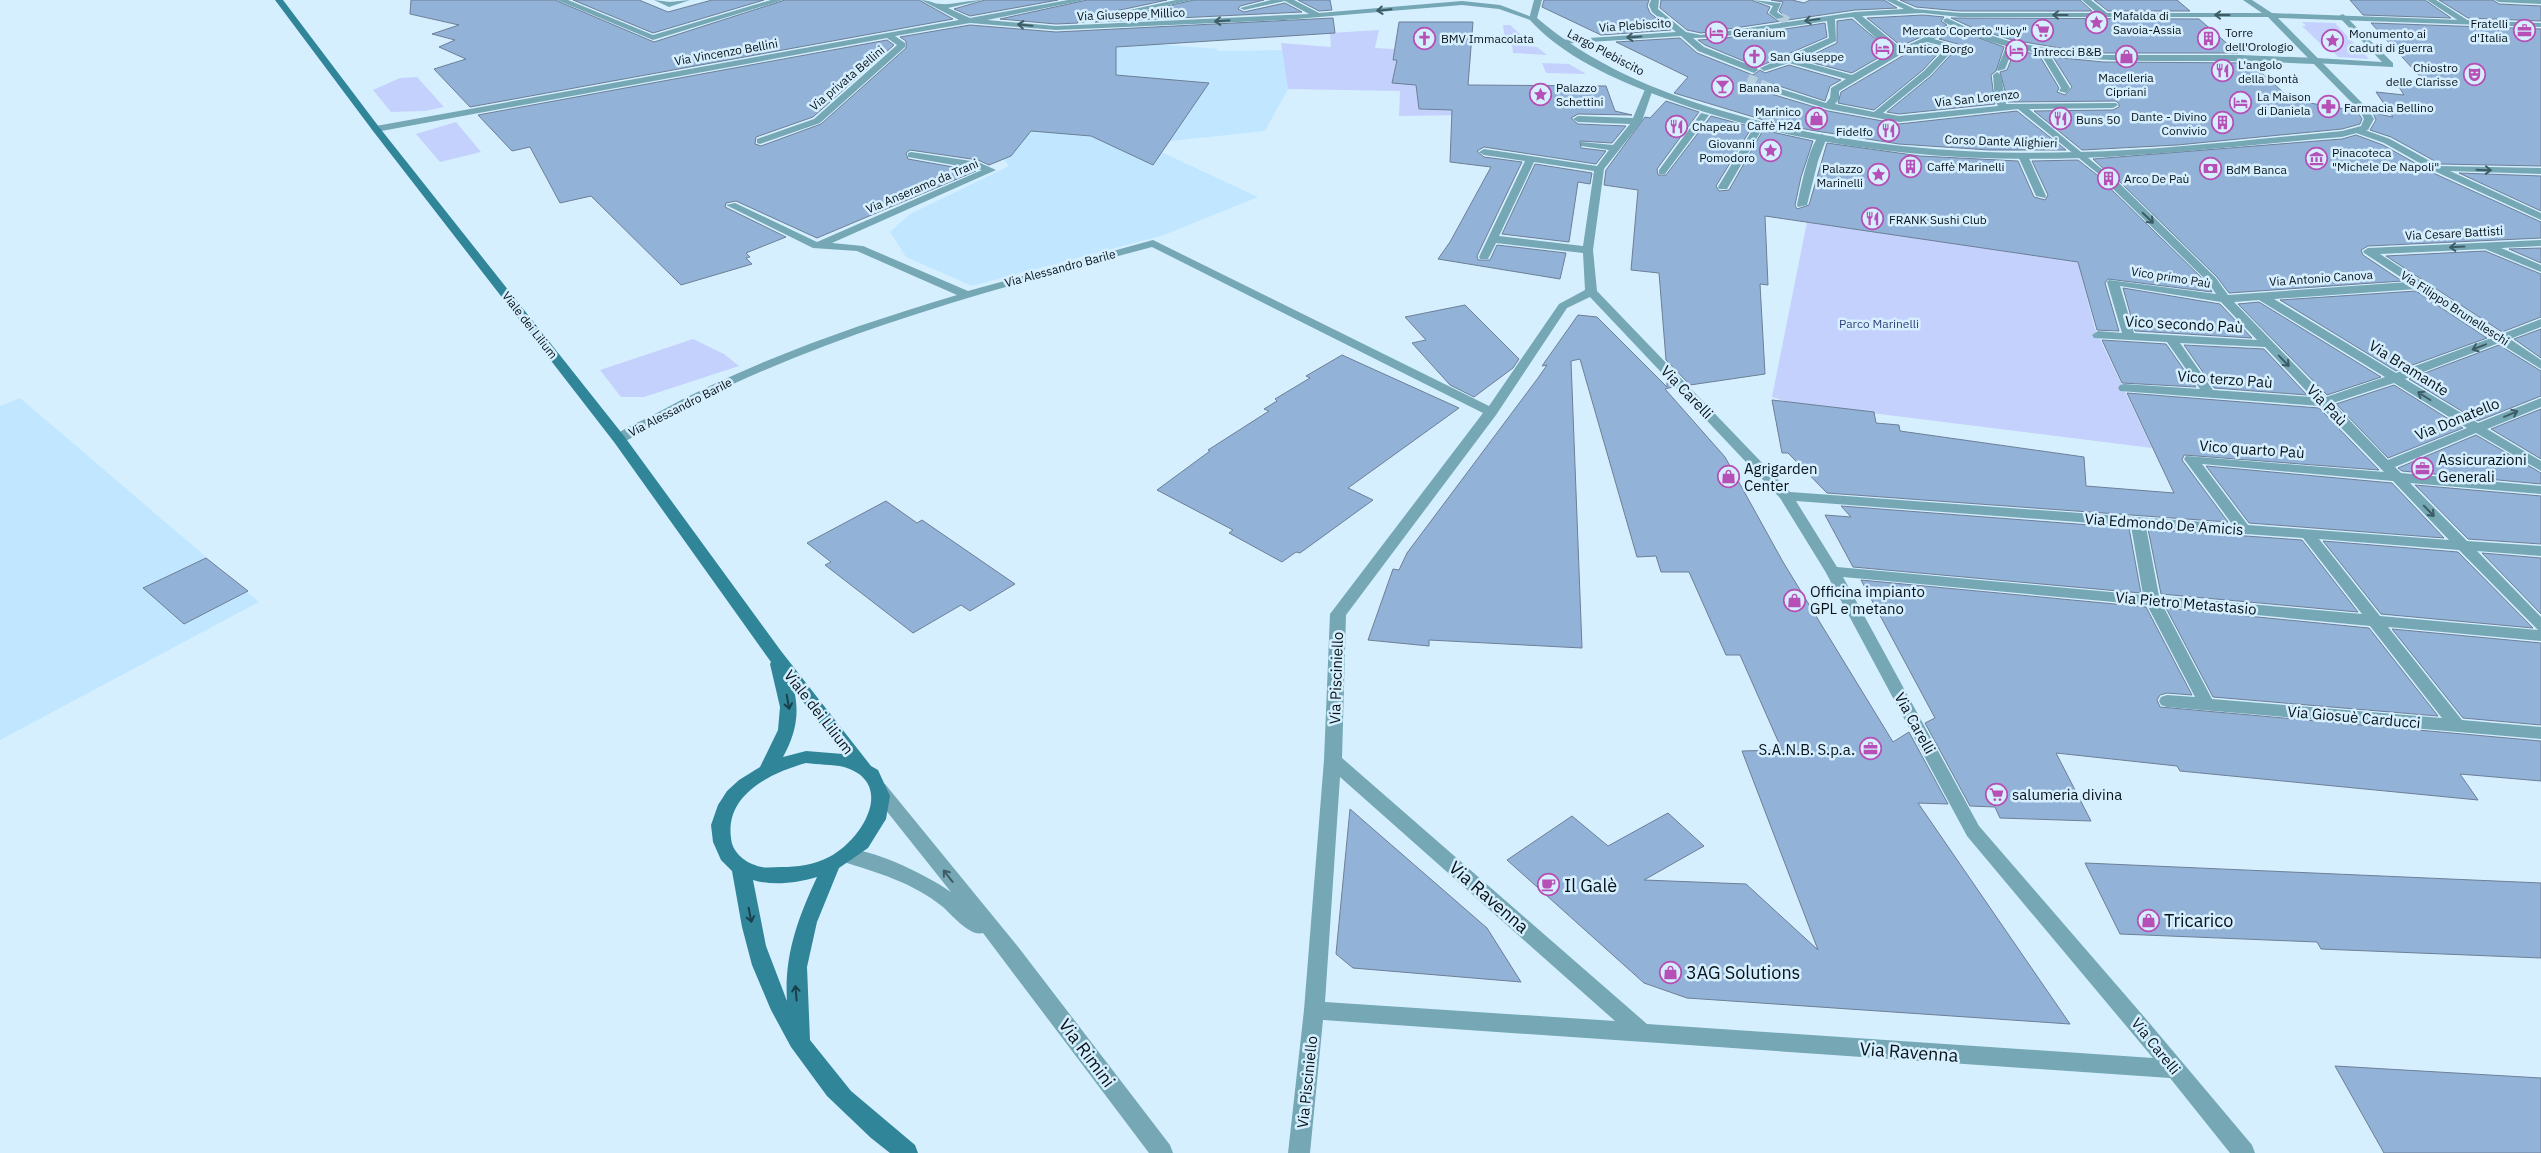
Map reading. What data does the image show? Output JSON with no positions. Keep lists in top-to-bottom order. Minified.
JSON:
{"streets":{"main road":["Viale dei Lilium"],"street":["Via Giuseppe Millico","Via Plebiscito","Via Vincenzo Bellini","Largo Plebiscito","Via privata Bellini","Via San Lorenzo","Corso Dante Alighieri","Via Anseramo da Trani","Via Cesare Battisti","Via Alessandro Barile","Vico primo Paù","Via Antonio Canova","Via Filippo Brunelleschi","Vico secondo Paù","Via Bramante","Vico terzo Paù","Via Carelli","Via Paù","Via Donatello","Vico quarto Paù","Via Edmondo De Amicis","Via Pietro Metastasio","Via Pisciniello","Via Giosuè Carducci","Via Ravenna","Via Rimini"]},"crossings":[["Via Giuseppe Millico","Via Vincenzo Bellini"],["Via Plebiscito","Largo Plebiscito"],["Via Vincenzo Bellini","Via privata Bellini"],["Via Vincenzo Bellini","Viale dei Lilium"],["Largo Plebiscito","Corso Dante Alighieri"],["Via Cesare Battisti","Via Filippo Brunelleschi"],["Via Alessandro Barile","Viale dei Lilium"],["Via Alessandro Barile","Via Pisciniello"],["Vico primo Paù","Via Antonio Canova"],["Vico primo Paù","Vico secondo Paù"],["Vico primo Paù","Via Paù"],["Via Antonio Canova","Via Filippo Brunelleschi"],["Via Antonio Canova","Via Bramante"],["Via Antonio Canova","Via Paù"],["Vico secondo Paù","Via Paù"],["Viale dei Lilium","Via Rimini"],["Via Bramante","Via Donatello"],["Vico terzo Paù","Via Paù"],["Via Carelli","Via Edmondo De Amicis"],["Via Carelli","Via Pietro Metastasio"],["Via Carelli","Via Pisciniello"],["Via Carelli","Via Ravenna"],["Via Paù","Via Donatello"],["Via Paù","Vico quarto Paù"],["Via Paù","Via Edmondo De Amicis"],["Via Donatello","Vico quarto Paù"],["Vico quarto Paù","Via Edmondo De Amicis"],["Via Pisciniello","Via Ravenna"]],"parks":["Parco Marinelli"],"places":{"place":["Mafalda di Savoia-Assia","Monumento ai caduti di guerra","Palazzo Schettini","Giovanni Pomodoro","Palazzo Marinelli"],"supermarket":["Mercato Coperto \"Lioy\"","salumeria divina"],"office":["Fratelli d'Italia","Assicurazioni Generali","S.A.N.B. S.p.a."],"hotel":["Geranium","L'antico Borgo","Intrecci B&B","La Maison di Daniela"],"church":["BMV Immacolata","San Giuseppe"],"building":["Torre dell'Orologio","Dante - Divino Convivio","Caffè Marinelli","Arco De Paù"],"shop":["Macelleria Cipriani","Marinico Caffè H24","Agrigarden Center","Officina impianto GPL e metano","Tricarico","3AG Solutions"],"restaurant":["L'angolo della bontà","Buns 50","Chapeau","Fidelfo","FRANK Sushi Club"],"theatre":["Chiostro delle Clarisse"],"bar":["Banana"],"pharmacy":["Farmacia Bellino"],"museum":["Pinacoteca \"Michele De Napoli\""],"bank":["BdM Banca"],"cafe":["Il Galè"]}}
